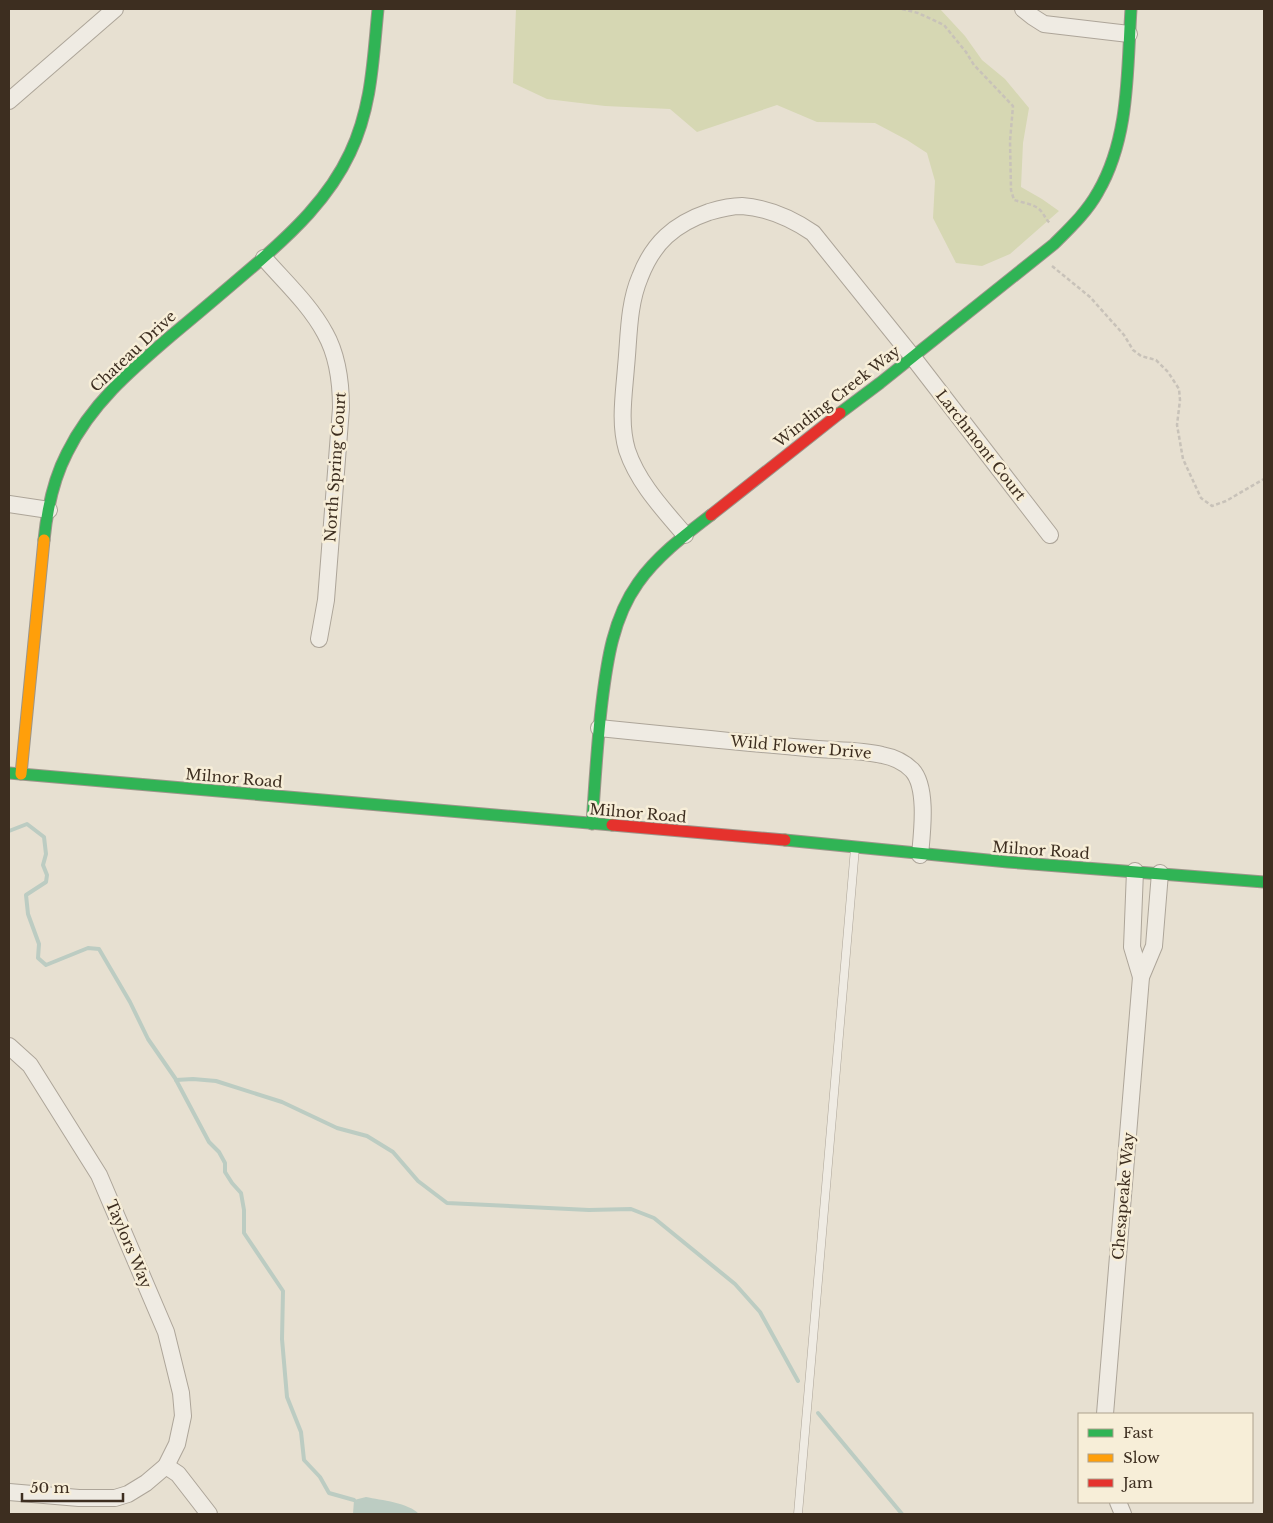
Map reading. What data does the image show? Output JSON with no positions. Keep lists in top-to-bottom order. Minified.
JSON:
{"streets":{"street":["Chateau Drive","Winding Creek Way","Larchmont Court","North Spring Court","Wild Flower Drive","Milnor Road","Chesapeake Way","Taylors Way"]},"crossings":[["Chateau Drive","North Spring Court"],["Chateau Drive","Milnor Road"],["Winding Creek Way","Larchmont Court"],["Winding Creek Way","Wild Flower Drive"],["Winding Creek Way","Milnor Road"],["Wild Flower Drive","Milnor Road"],["Milnor Road","Chesapeake Way"]],"legend":["Fast","Slow","Jam"],"scale_bar":"50 m"}
